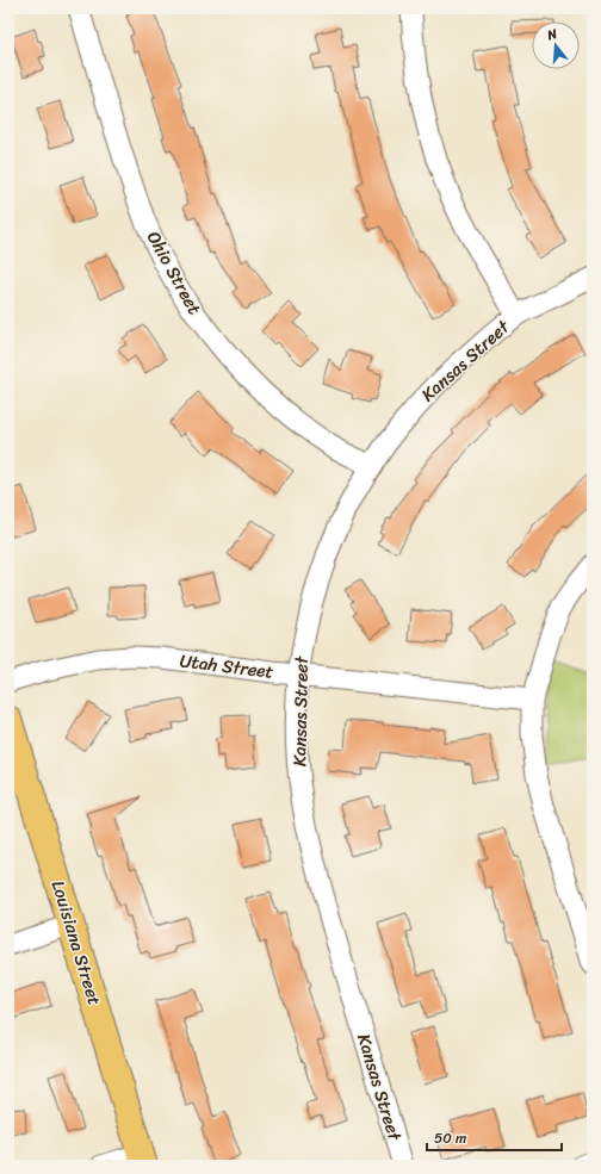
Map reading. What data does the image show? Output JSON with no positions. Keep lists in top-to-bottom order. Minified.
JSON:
{"streets":{"main road":["Louisiana Street"],"street":["Ohio Street","Kansas Street","Utah Street"]},"crossings":[["Ohio Street","Kansas Street"],["Kansas Street","Utah Street"]],"scale_bar":"50 m","north":"top"}
